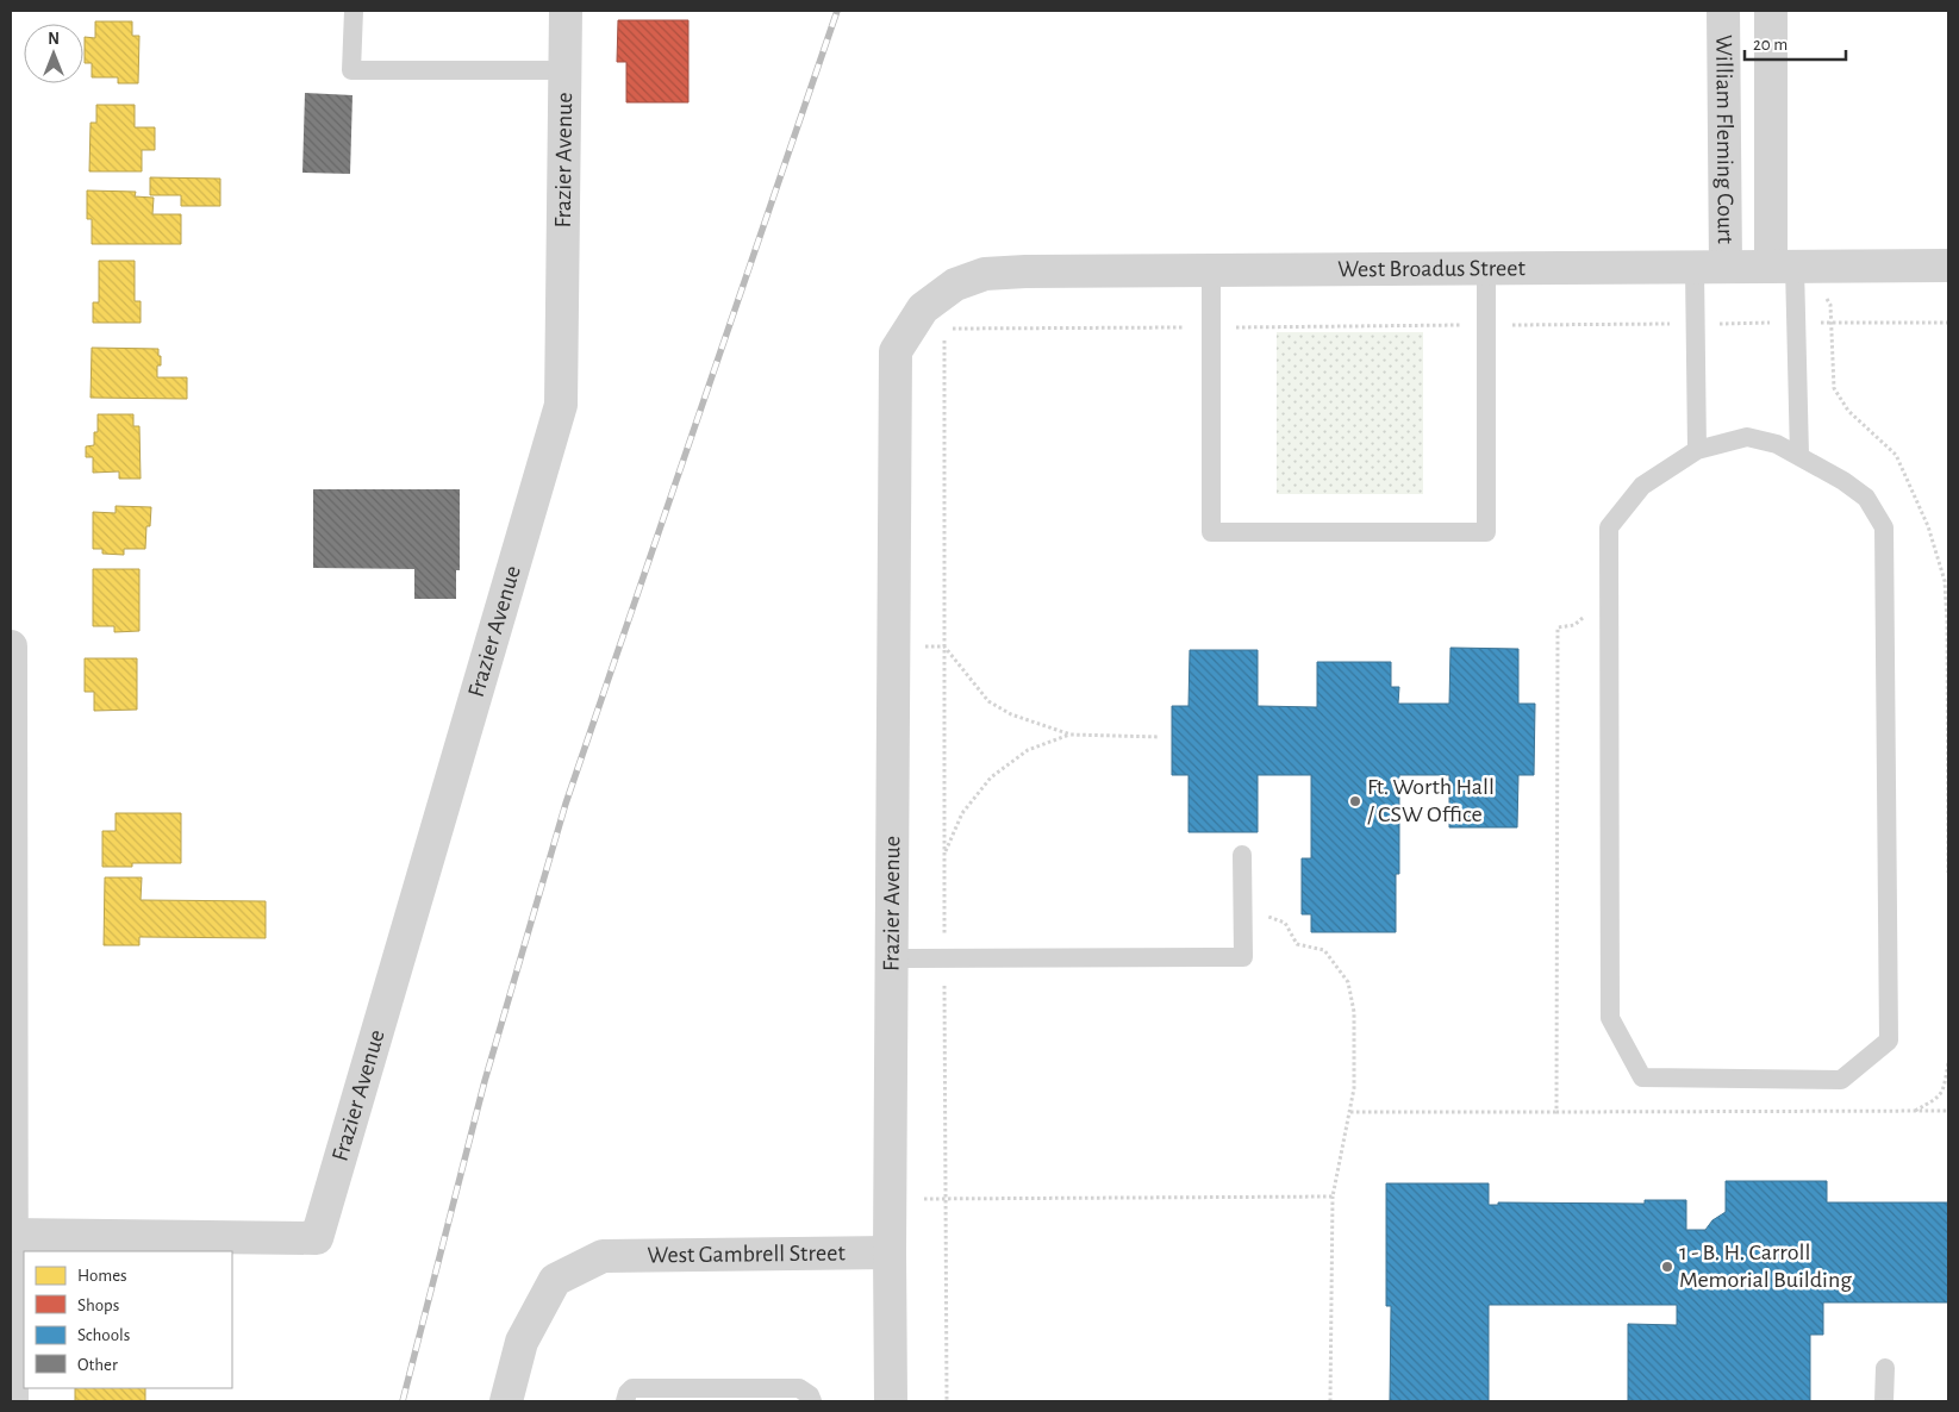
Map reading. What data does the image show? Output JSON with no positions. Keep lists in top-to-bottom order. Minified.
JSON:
{"streets":{"street":["William Fleming Court","Frazier Avenue","West Broadus Street","West Gambrell Street"]},"crossings":[["William Fleming Court","West Broadus Street"],["Frazier Avenue","West Broadus Street"],["Frazier Avenue","West Gambrell Street"]],"places":["Ft. Worth Hall / CSW Office","1 - B. H. Carroll Memorial Building"],"legend":["Homes","Shops","Schools","Other"],"scale_bar":"20 m","north":"top"}
